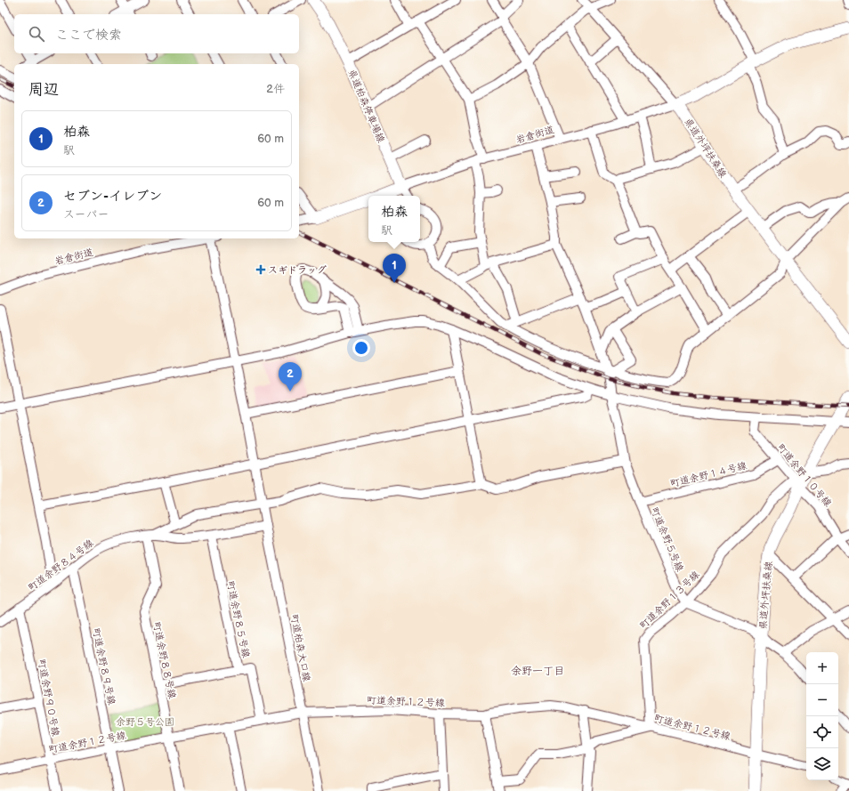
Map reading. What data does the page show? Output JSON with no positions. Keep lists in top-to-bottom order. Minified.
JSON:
{"streets":{"main road":["県道柏森停車場線","県道外坪扶桑線"],"street":["岩倉街道","町道余野１４号線","町道余野１０号線","町道余野５号線","町道余野８４号線","町道余野１３号線","町道余野８５号線","町道柏森大口線","町道余野８８号線","町道余野８９号線","町道余野９０号線","町道余野１２号線"]},"crossings":[["県道柏森停車場線","岩倉街道"],["岩倉街道","県道外坪扶桑線"],["県道外坪扶桑線","町道余野１０号線"],["県道外坪扶桑線","町道余野１３号線"],["県道外坪扶桑線","町道余野１２号線"],["町道余野１４号線","町道余野１０号線"],["町道余野１４号線","町道余野５号線"],["町道余野１０号線","町道余野１３号線"],["町道余野５号線","町道余野１３号線"],["町道余野８４号線","町道余野８５号線"],["町道余野８４号線","町道柏森大口線"],["町道余野８４号線","町道余野８８号線"],["町道余野８４号線","町道余野８９号線"],["町道余野８４号線","町道余野９０号線"],["町道余野１３号線","町道余野１２号線"],["町道余野８５号線","町道余野８８号線"],["町道柏森大口線","町道余野１２号線"],["町道余野８８号線","町道余野１２号線"],["町道余野８９号線","町道余野１２号線"],["町道余野９０号線","町道余野１２号線"]],"districts":["余野一丁目"],"parks":["余野５号公園"],"places":{"health":["スギドラッグ"]},"page":{"search":"ここで検索","heading":["周辺","2件"],"list":[{"mark":"1","name":"柏森","note":"駅","value":"60 m"},{"mark":"2","name":"セブン-イレブン","note":"スーパー","value":"60 m"}],"popup":["柏森","駅"],"pins":["1","2"],"map_buttons":["+","−"]}}
